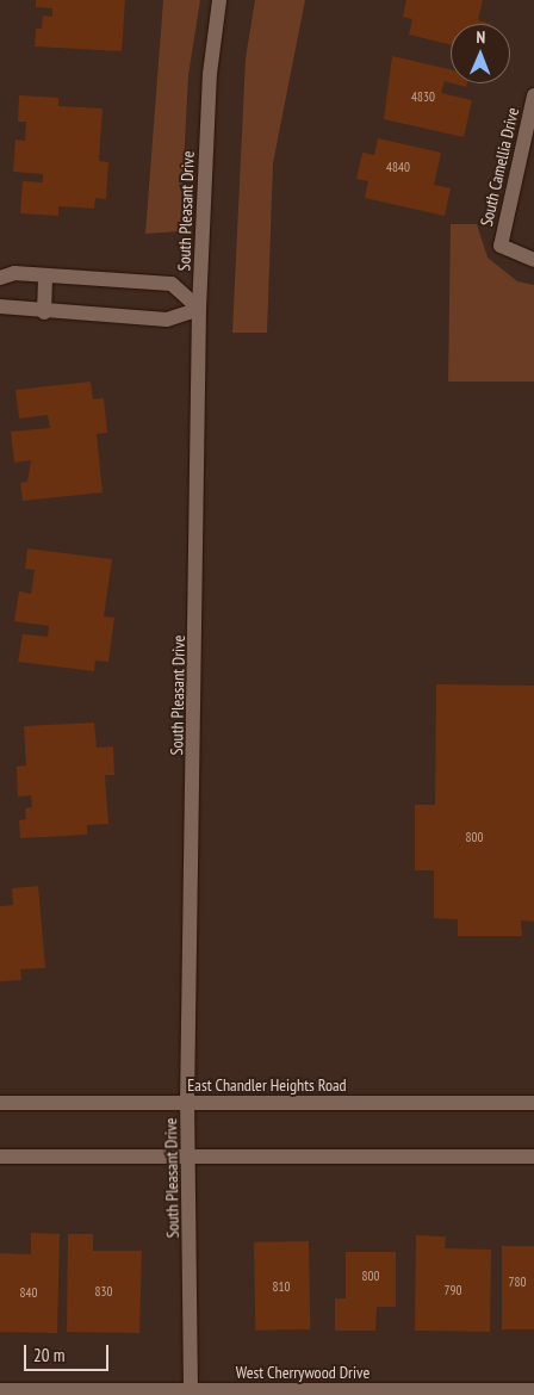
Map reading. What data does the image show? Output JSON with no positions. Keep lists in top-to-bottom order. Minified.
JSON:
{"streets":{"street":["South Camellia Drive","South Pleasant Drive","East Chandler Heights Road","West Cherrywood Drive"]},"crossings":[["South Pleasant Drive","East Chandler Heights Road"],["South Pleasant Drive","West Cherrywood Drive"]],"house_numbers":["4830","4840","800","800","780","810","790","830","840"],"scale_bar":"20 m","north":"top"}
